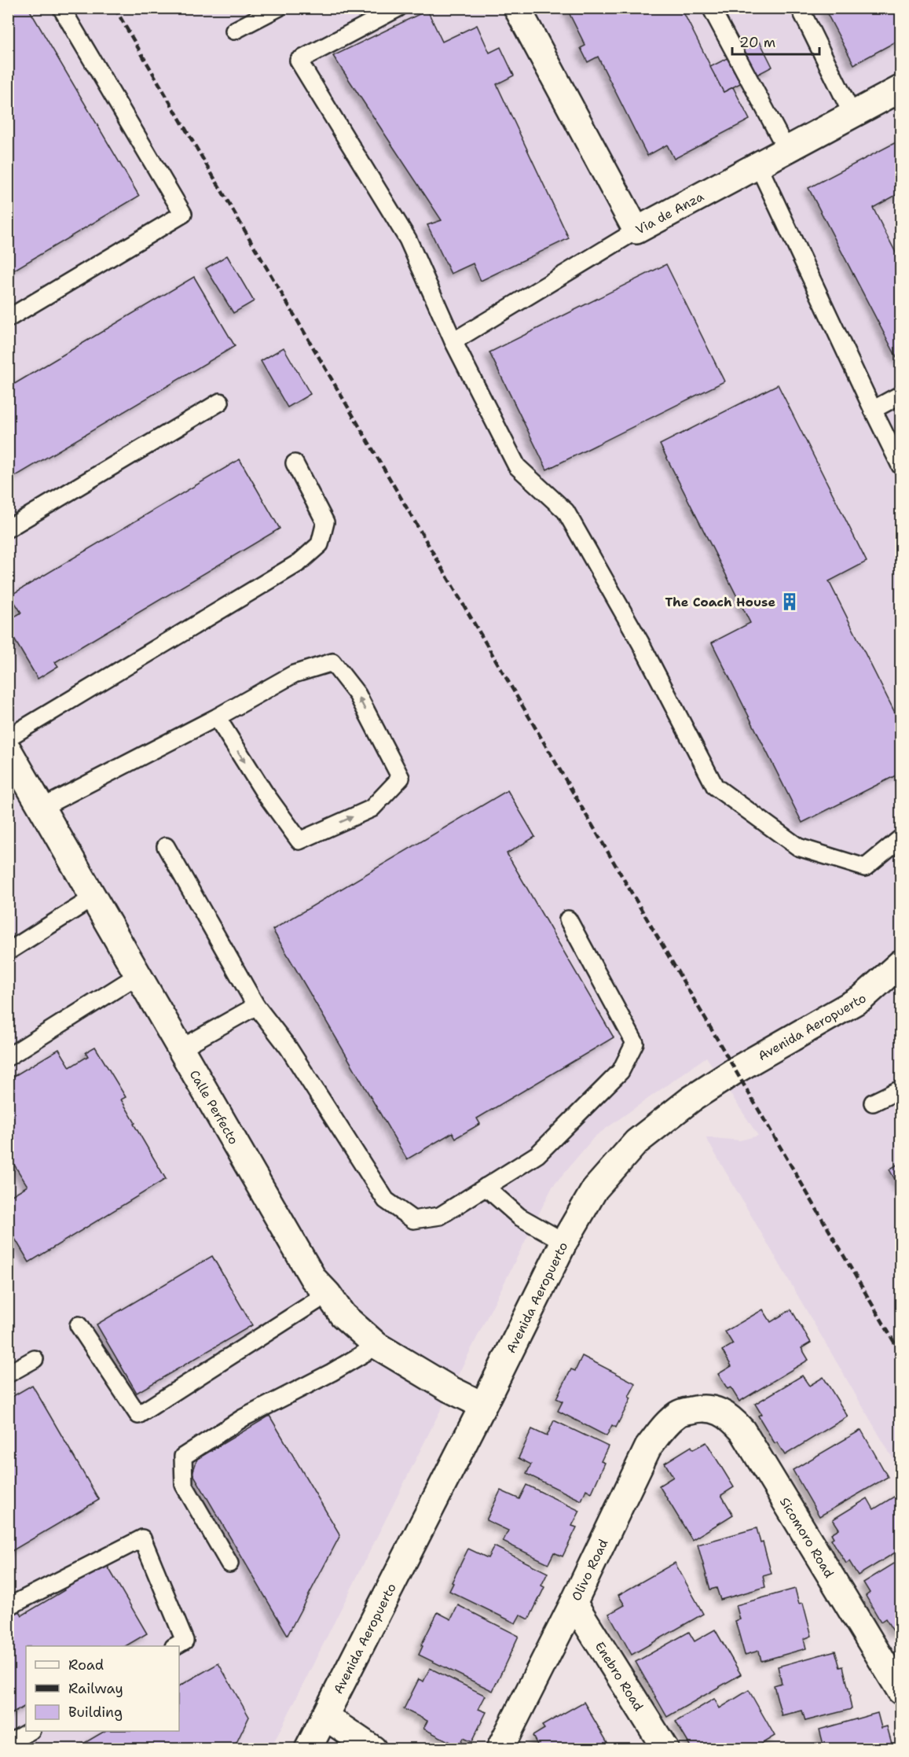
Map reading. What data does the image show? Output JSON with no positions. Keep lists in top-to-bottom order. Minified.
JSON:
{"streets":{"street":["Via de Anza","Avenida Aeropuerto","Calle Perfecto","Sicomoro Road","Olivo Road","Enebro Road"]},"crossings":[["Avenida Aeropuerto","Calle Perfecto"],["Sicomoro Road","Olivo Road"],["Olivo Road","Enebro Road"]],"places":{"building":["The Coach House"]},"legend":["Road","Railway","Building"],"scale_bar":"20 m"}
